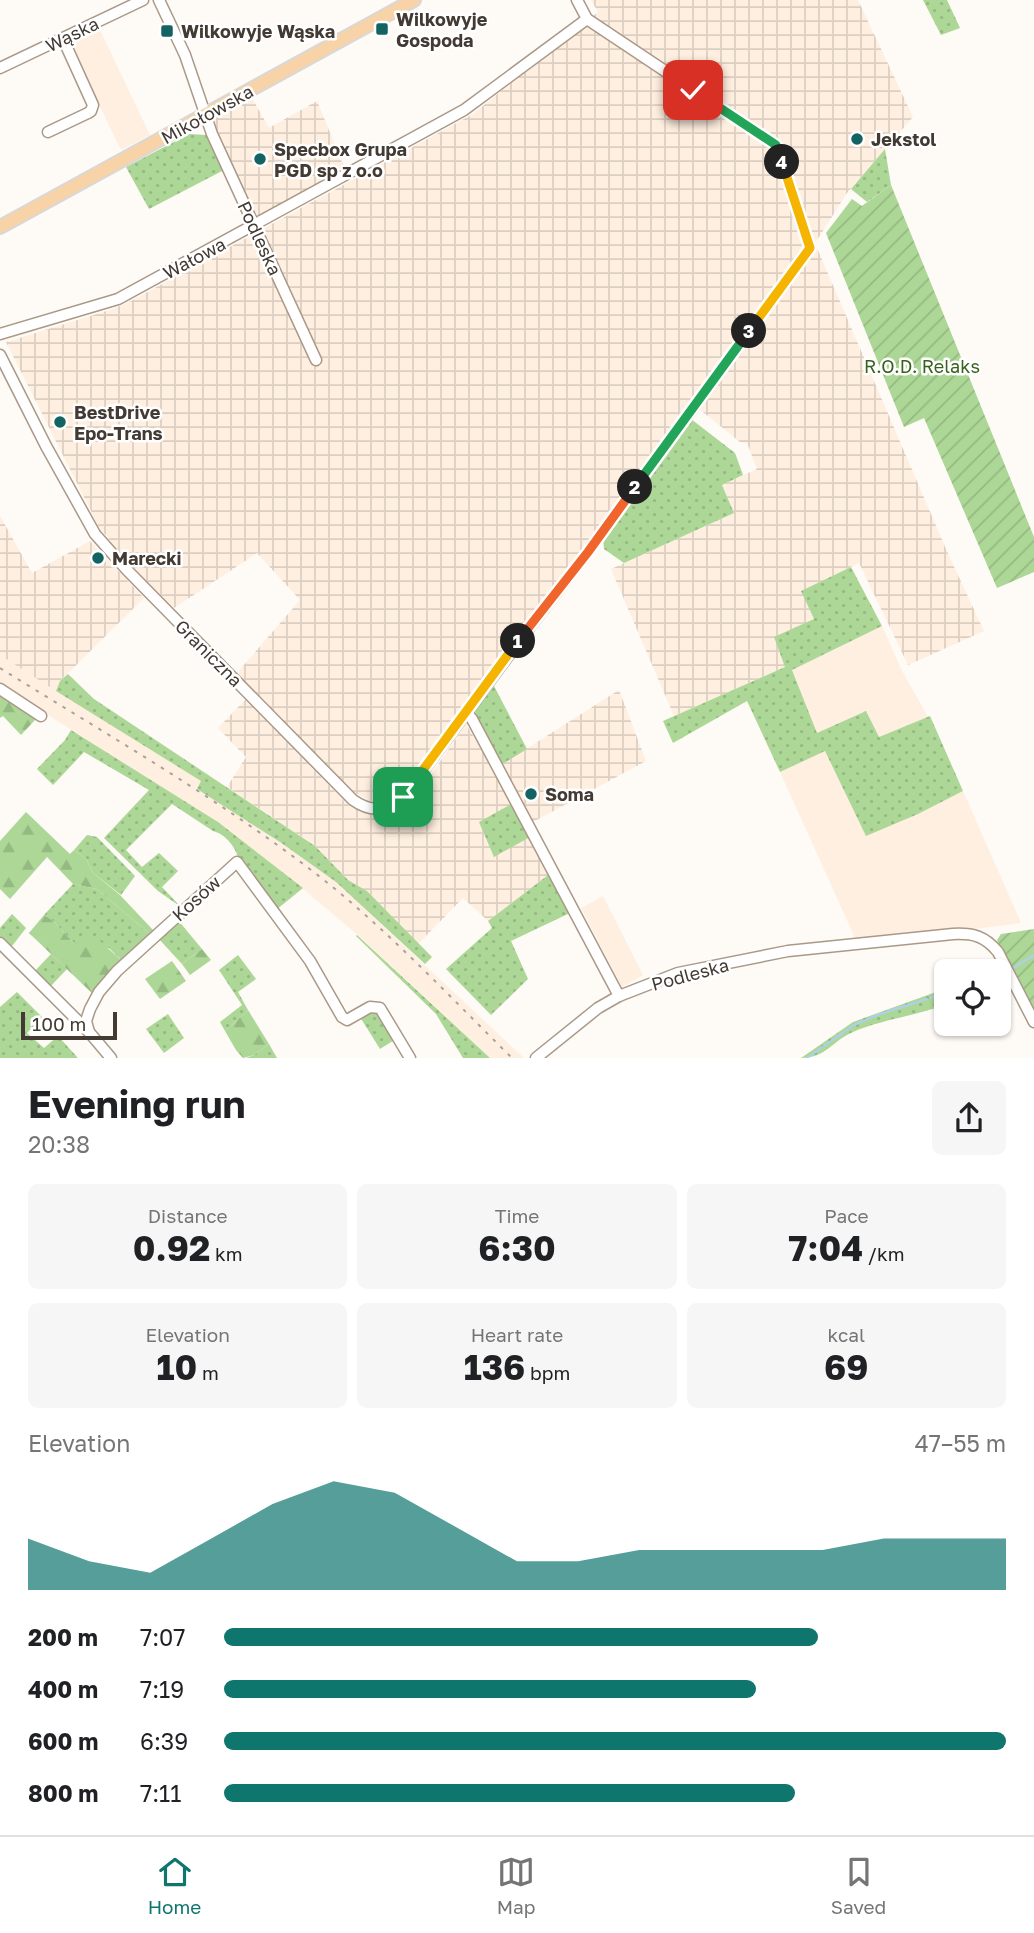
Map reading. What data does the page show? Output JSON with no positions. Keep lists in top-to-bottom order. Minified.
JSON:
{"streets":{"main road":["Mikołowska"],"street":["Wąska","Podleska","Wałowa","Graniczna","Kosów"]},"crossings":[["Mikołowska","Podleska"],["Podleska","Wałowa"],["Wałowa","Graniczna"]],"parks":["R.O.D. Relaks"],"places":{"transit":["Wilkowyje Gospoda","Wilkowyje Wąska"],"other":["Jekstol","Specbox Grupa PGD sp z o.o","BestDrive Epo-Trans","Marecki","Soma"]},"scale_bar":"100 m","page":{"pins":["4","3","2","1"],"scale":"100 m","heading":["Evening run","20:38"],"stats":[["Distance","0.92 km"],["Time","6:30"],["Pace","7:04 /km"],["Elevation","10 m"],["Heart rate","136 bpm"],["kcal","69"]],"chart":["Elevation","47–55 m"],"list":[{"name":"200 m","note":"7:07"},{"name":"400 m","note":"7:19"},{"name":"600 m","note":"6:39"},{"name":"800 m","note":"7:11"}],"tabs":["Home","Map","Saved"]}}
